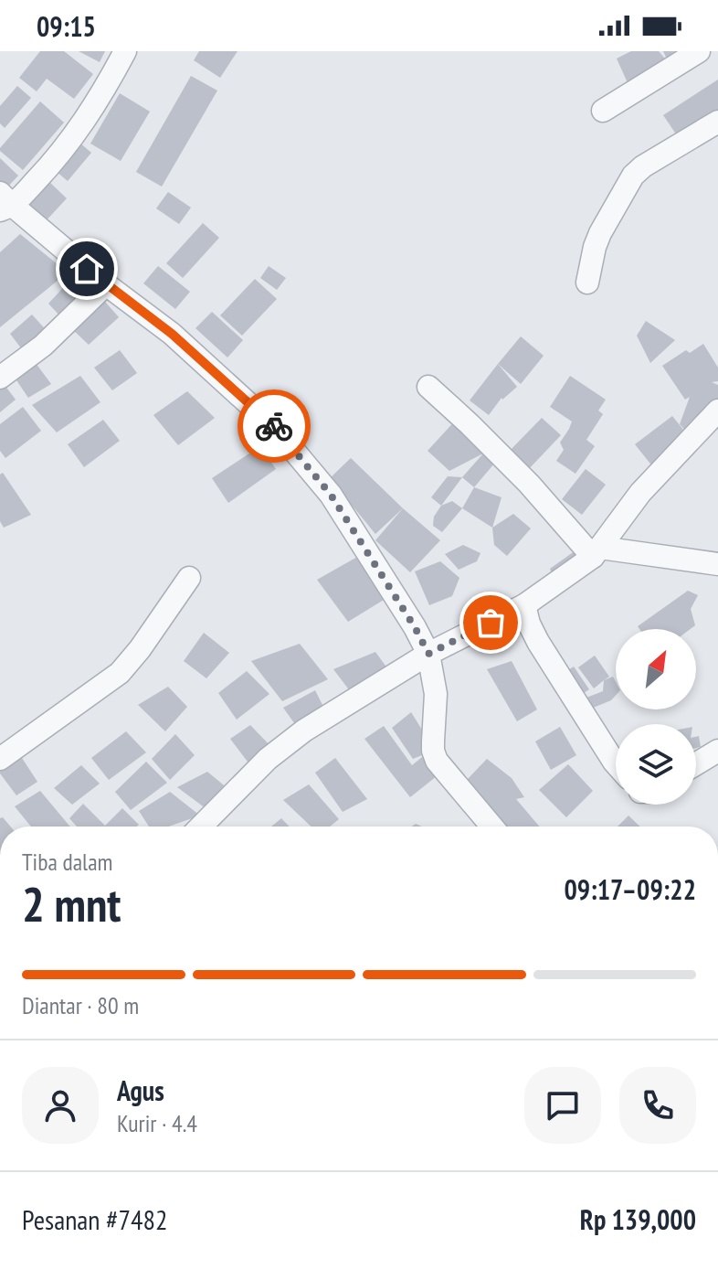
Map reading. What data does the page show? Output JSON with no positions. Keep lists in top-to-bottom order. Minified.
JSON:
{"north":"top right","page":{"status":"09:15","heading":["2 mnt","Tiba dalam","09:17–09:22"],"panel":["Agus","Kurir · 4.4","Pesanan #7482","Rp 139,000"],"bar":"Diantar · 80 m"}}
